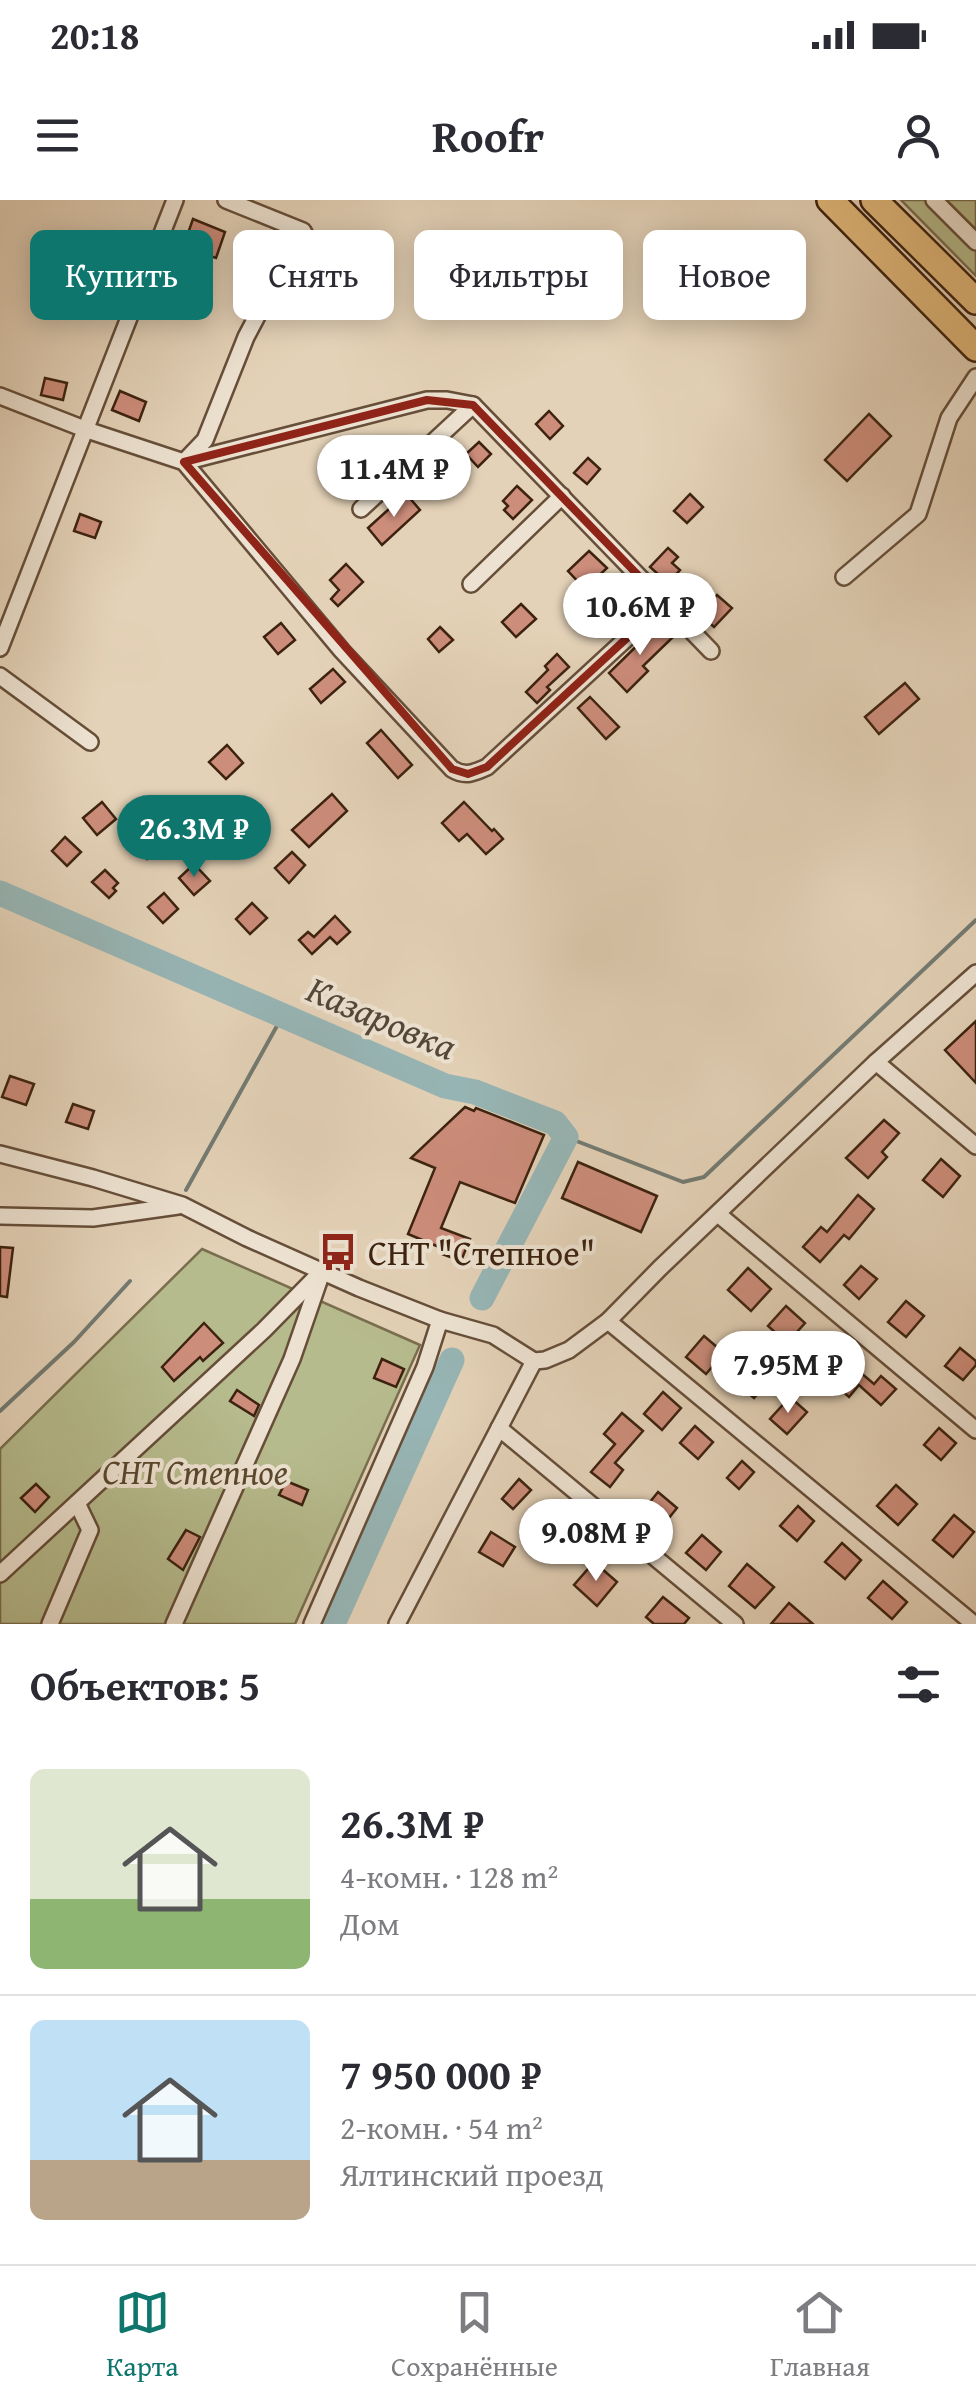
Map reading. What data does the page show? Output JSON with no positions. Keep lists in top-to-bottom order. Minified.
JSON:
{"water":["Казаровка"],"parks":["СНТ Степное"],"places":{"bus stop":["СНТ \"Степное\""]},"page":{"status":"20:18","header":"Roofr","chip":["Купить","Снять","Фильтры","Новое"],"price":["11.4M ₽","10.6M ₽","26.3M ₽","7.95M ₽","9.08M ₽"],"heading":"Объектов: 5","list":[{"name":"26.3M ₽","note":"4-комн. · 128 m² · Дом"},{"name":"7 950 000 ₽","note":"2-комн. · 54 m² · Ялтинский проезд"}],"tabs":["Карта","Сохранённые","Главная"]}}
